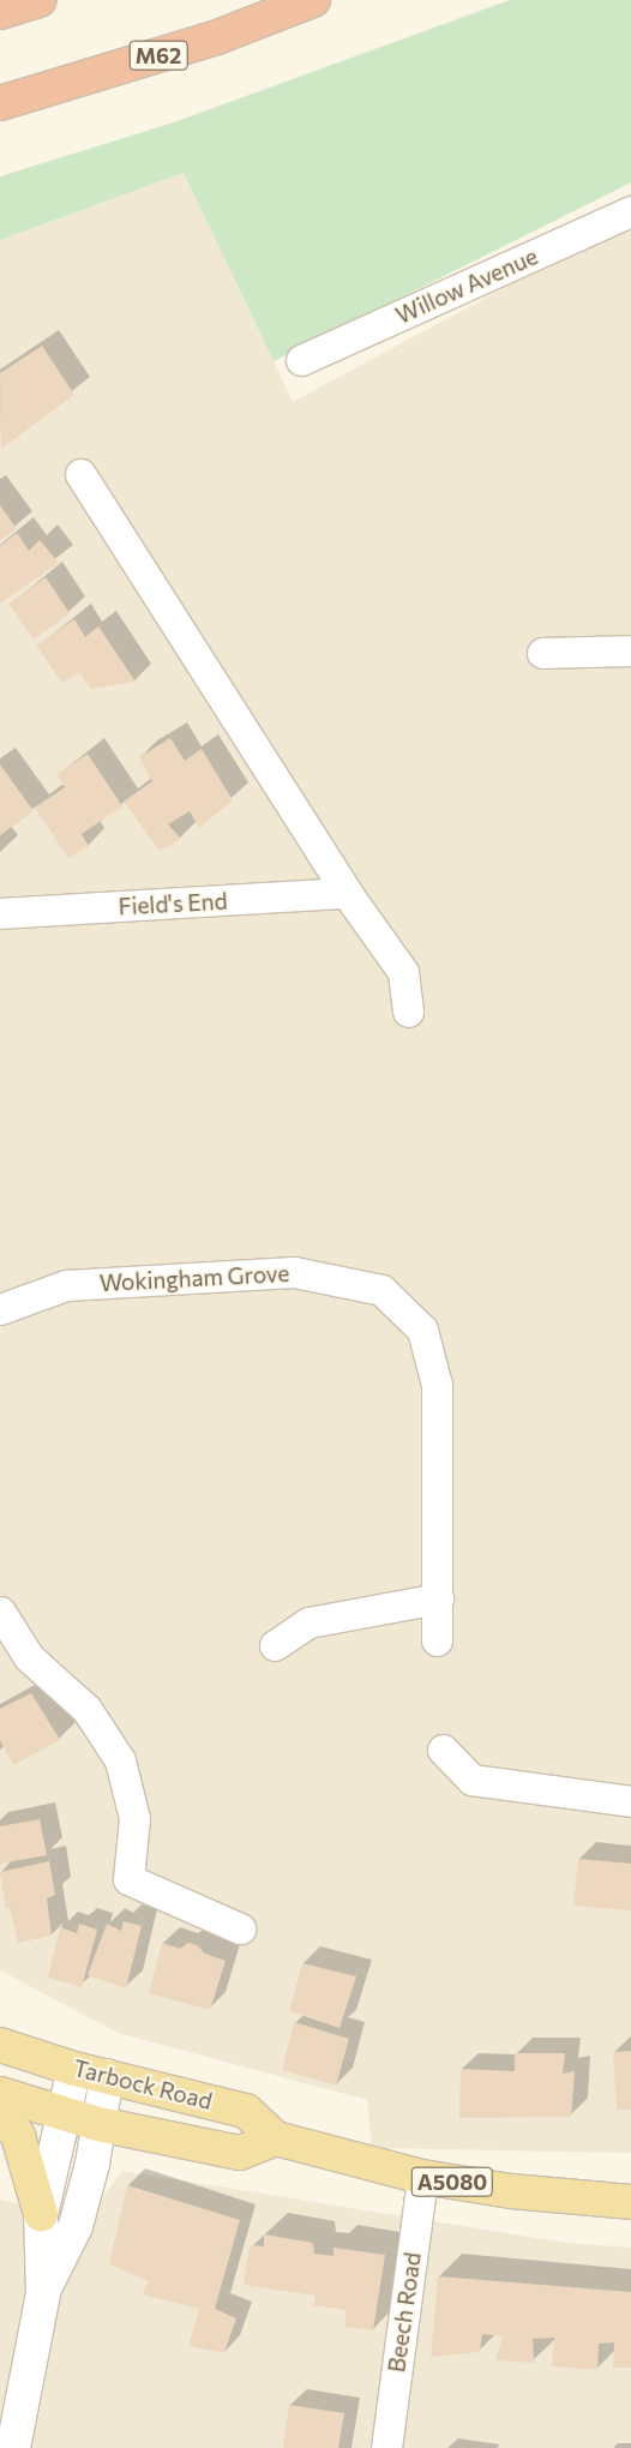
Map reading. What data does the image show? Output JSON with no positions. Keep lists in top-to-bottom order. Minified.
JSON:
{"streets":{"highway":["M62"],"main road":["Tarbock Road","A5080"],"street":["Willow Avenue","Field's End","Wokingham Grove","Beech Road"]},"crossings":[["Tarbock Road","Beech Road"]]}
